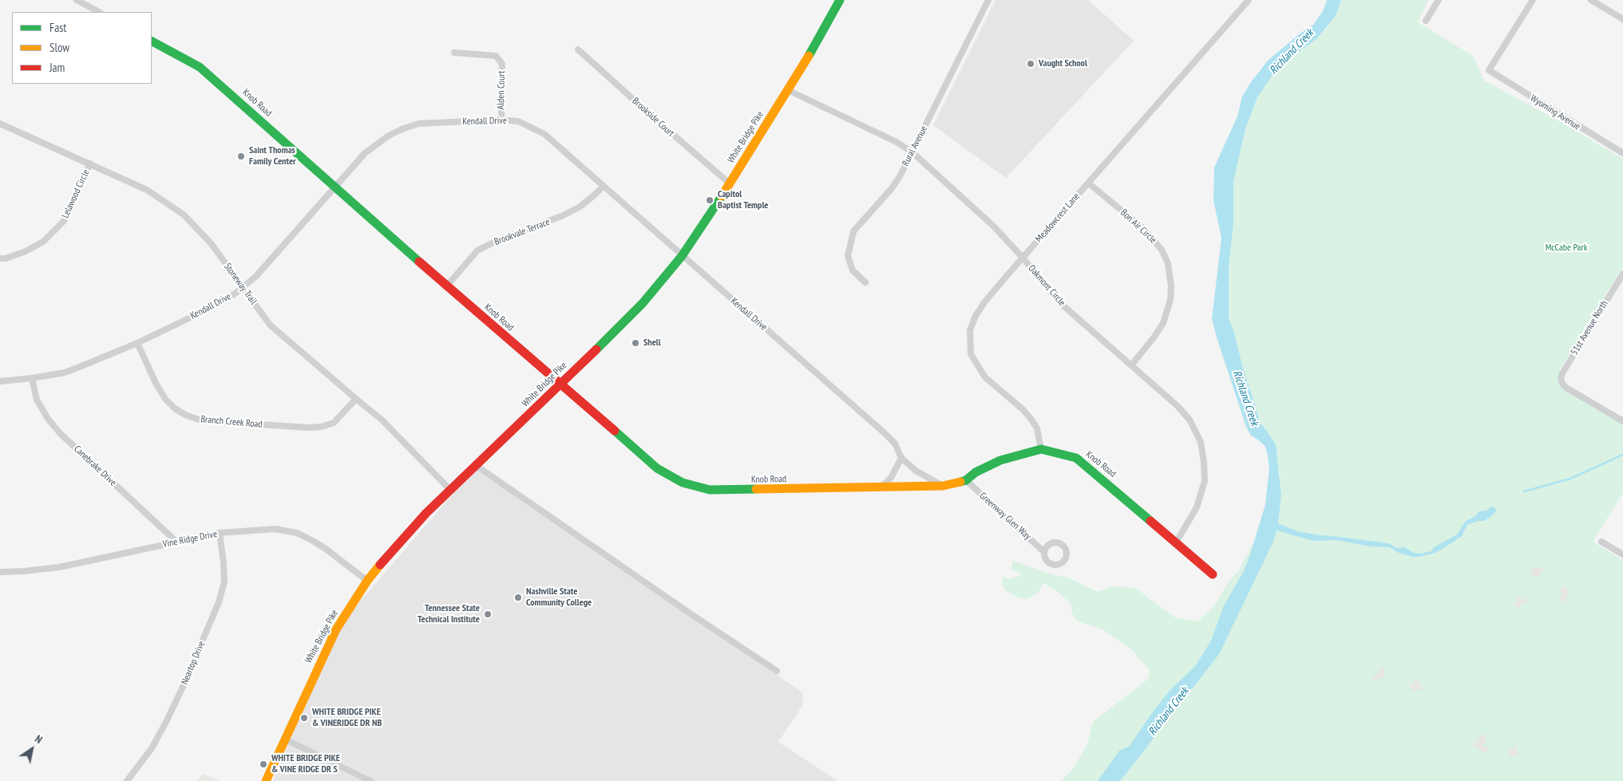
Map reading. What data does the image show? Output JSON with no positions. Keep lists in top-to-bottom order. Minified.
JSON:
{"streets":{"street":["Alden Court","Knob Road","Wyoming Avenue","Brookside Court","Kendall Drive","White Bridge Pike","Rural Avenue","Lelawood Circle","Meadowcrest Lane","Bon Air Circle","Brookvale Terrace","Stoneway Trail","Oakmont Circle","51st Avenue North","Branch Creek Road","Canebrake Drive","Greenway Glen Way","Vine Ridge Drive","Neartop Drive"]},"crossings":[["Alden Court","Kendall Drive"],["Knob Road","Kendall Drive"],["Knob Road","White Bridge Pike"],["Knob Road","Meadowcrest Lane"],["Knob Road","Brookvale Terrace"],["Knob Road","Oakmont Circle"],["Knob Road","Greenway Glen Way"],["Brookside Court","White Bridge Pike"],["Kendall Drive","White Bridge Pike"],["Kendall Drive","Brookvale Terrace"],["Kendall Drive","Stoneway Trail"],["Kendall Drive","Branch Creek Road"],["Kendall Drive","Canebrake Drive"],["White Bridge Pike","Stoneway Trail"],["White Bridge Pike","Oakmont Circle"],["White Bridge Pike","Vine Ridge Drive"],["Rural Avenue","Oakmont Circle"],["Lelawood Circle","Stoneway Trail"],["Meadowcrest Lane","Bon Air Circle"],["Meadowcrest Lane","Oakmont Circle"],["Bon Air Circle","Oakmont Circle"],["Stoneway Trail","Branch Creek Road"],["Canebrake Drive","Vine Ridge Drive"],["Vine Ridge Drive","Neartop Drive"]],"water":["Richland Creek"],"parks":["McCabe Park"],"places":["Vaught School","Saint Thomas Family Center","Capitol Baptist Temple","Shell","Nashville State Community College","Tennessee State Technical Institute","WHITE BRIDGE PIKE & VINERIDGE DR NB","WHITE BRIDGE PIKE & VINE RIDGE DR S"],"legend":["Fast","Slow","Jam"],"north":"top right"}
